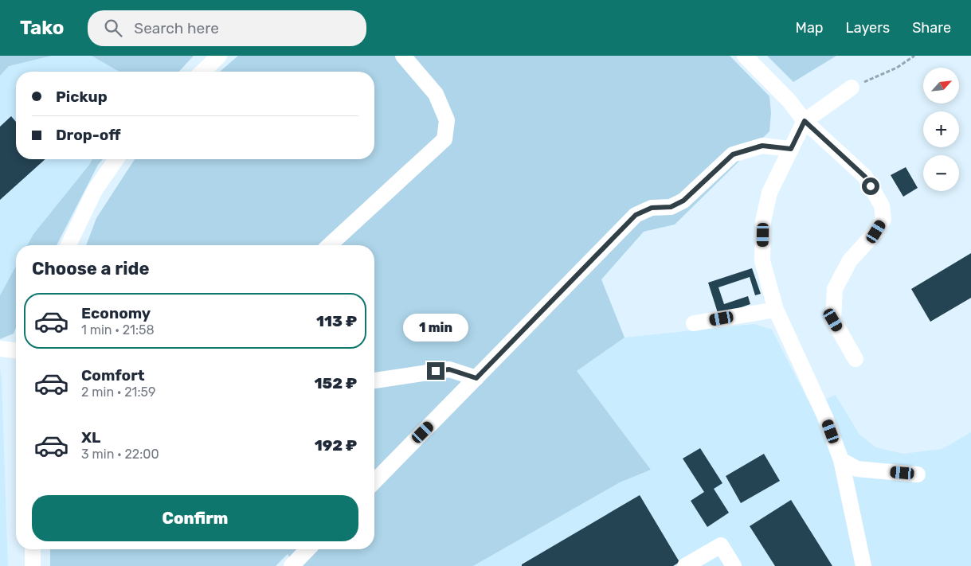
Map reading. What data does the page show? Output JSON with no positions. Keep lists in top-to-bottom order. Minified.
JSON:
{"north":"top right","page":{"header":"Tako","search":"Search here","nav":["Map","Layers","Share"],"map_buttons":["+","−"],"banner":["Pickup","Drop-off"],"heading":"Choose a ride","list":[{"name":"Economy","note":"1 min · 21:58","value":"113 ₽"},{"name":"Comfort","note":"2 min · 21:59","value":"152 ₽"},{"name":"XL","note":"3 min · 22:00","value":"192 ₽"}],"bubble":"1 min","buttons":"Confirm"}}
